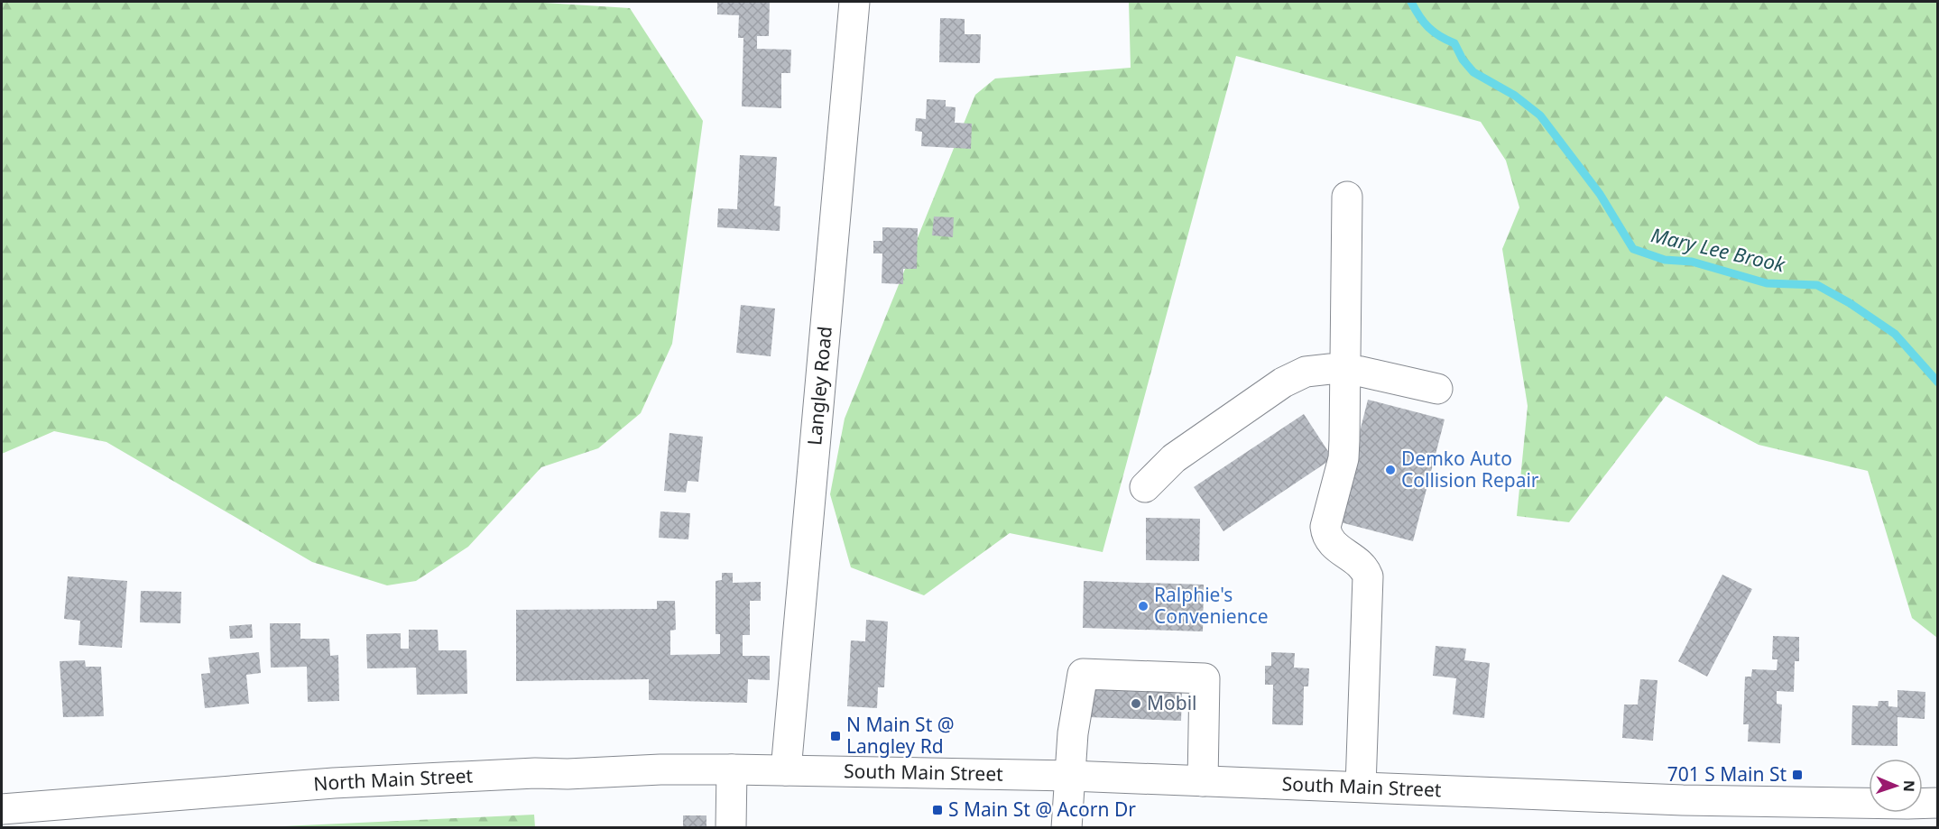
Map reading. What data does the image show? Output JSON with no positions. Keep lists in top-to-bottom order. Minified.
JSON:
{"streets":{"main road":["Langley Road","South Main Street","North Main Street"]},"crossings":[["Langley Road","South Main Street"],["Langley Road","North Main Street"],["South Main Street","North Main Street"]],"water":["Mary Lee Brook"],"places":{"other":["Demko Auto Collision Repair","Ralphie's Convenience","Mobil"],"transit":["N Main St @ Langley Rd","701 S Main St","S Main St @ Acorn Dr"]},"north":"right"}
